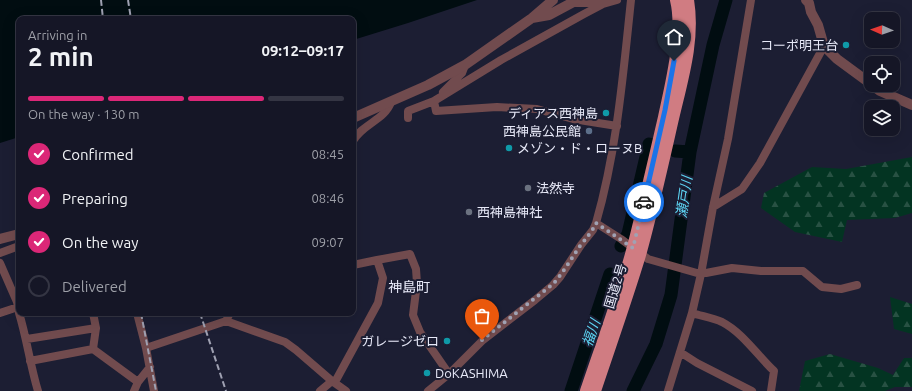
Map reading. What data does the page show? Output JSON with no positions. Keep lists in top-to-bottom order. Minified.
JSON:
{"streets":{"highway":["国道2号"]},"districts":["神島町"],"water":["瀬戸川","福川"],"places":["コーポ明王台","ディアス西神島","西神島公民館","メゾン・ド・ローヌB","法然寺","西神島神社","ガレージゼロ","DoKASHIMA"],"north":"left","page":{"heading":["2 min","Arriving in","09:12–09:17"],"bar":"On the way · 130 m","list":[["Confirmed","08:45"],["Preparing","08:46"],["On the way","09:07"],"Delivered"]}}
